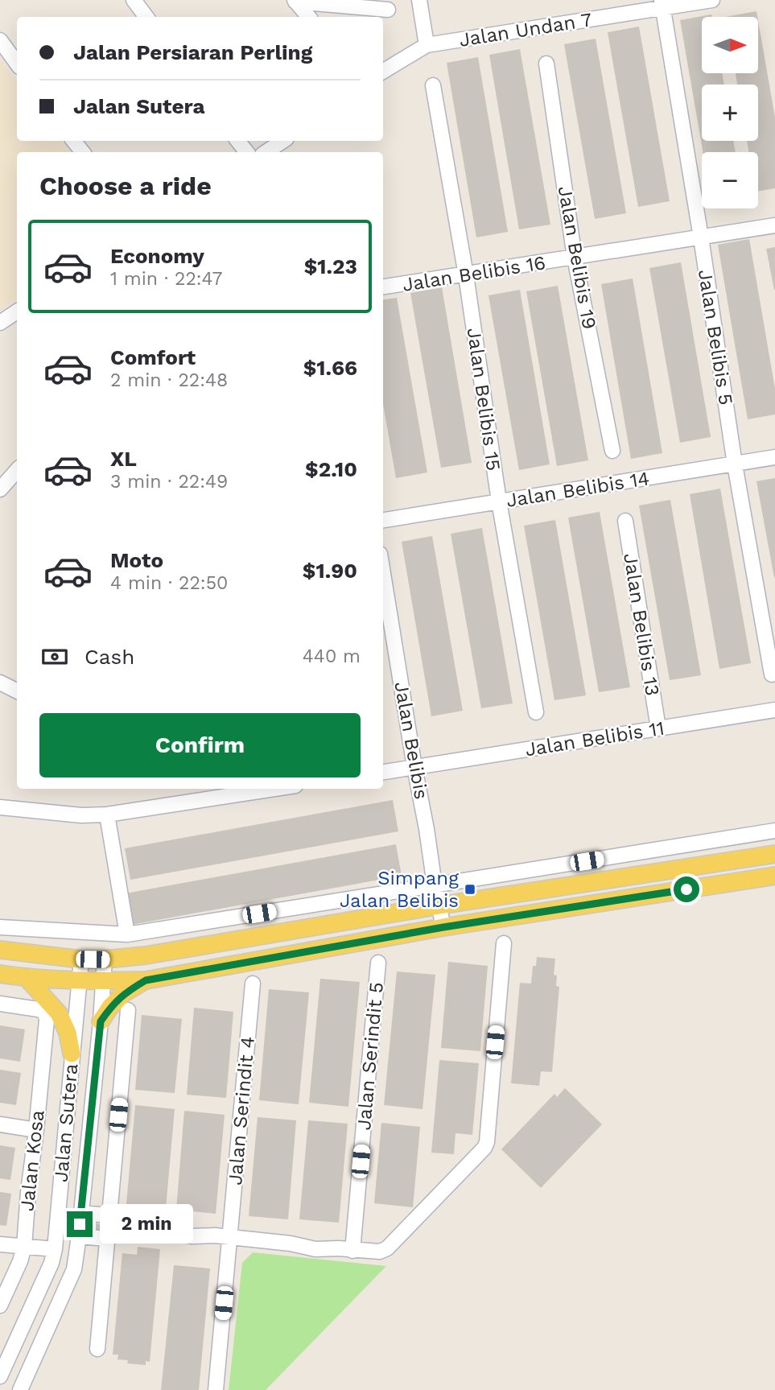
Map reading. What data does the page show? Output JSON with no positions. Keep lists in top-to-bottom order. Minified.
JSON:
{"streets":{"street":["Jalan Undan 7","Jalan Belibis 19","Jalan Belibis 16","Jalan Belibis 5","Jalan Belibis 15","Jalan Belibis 14","Jalan Belibis 13","Jalan Belibis 11","Jalan Belibis","Jalan Serindit 5","Jalan Serindit 4","Jalan Sutera","Jalan Kosa"]},"crossings":[["Jalan Undan 7","Jalan Belibis 5"],["Jalan Belibis 19","Jalan Belibis 16"],["Jalan Belibis 16","Jalan Belibis 5"],["Jalan Belibis 16","Jalan Belibis 15"],["Jalan Belibis 5","Jalan Belibis 14"],["Jalan Belibis 15","Jalan Belibis 14"],["Jalan Belibis 13","Jalan Belibis 11"],["Jalan Belibis 11","Jalan Belibis"]],"places":{"transit":["Simpang Jalan Belibis"]},"north":"right","page":{"map_buttons":["+","−"],"banner":["Jalan Persiaran Perling","Jalan Sutera"],"heading":"Choose a ride","list":[{"name":"Economy","note":"1 min · 22:47","value":"$1.23"},{"name":"Comfort","note":"2 min · 22:48","value":"$1.66"},{"name":"XL","note":"3 min · 22:49","value":"$2.10"},{"name":"Moto","note":"4 min · 22:50","value":"$1.90"}],"pay":["Cash","440 m"],"buttons":"Confirm","bubble":"2 min"}}
